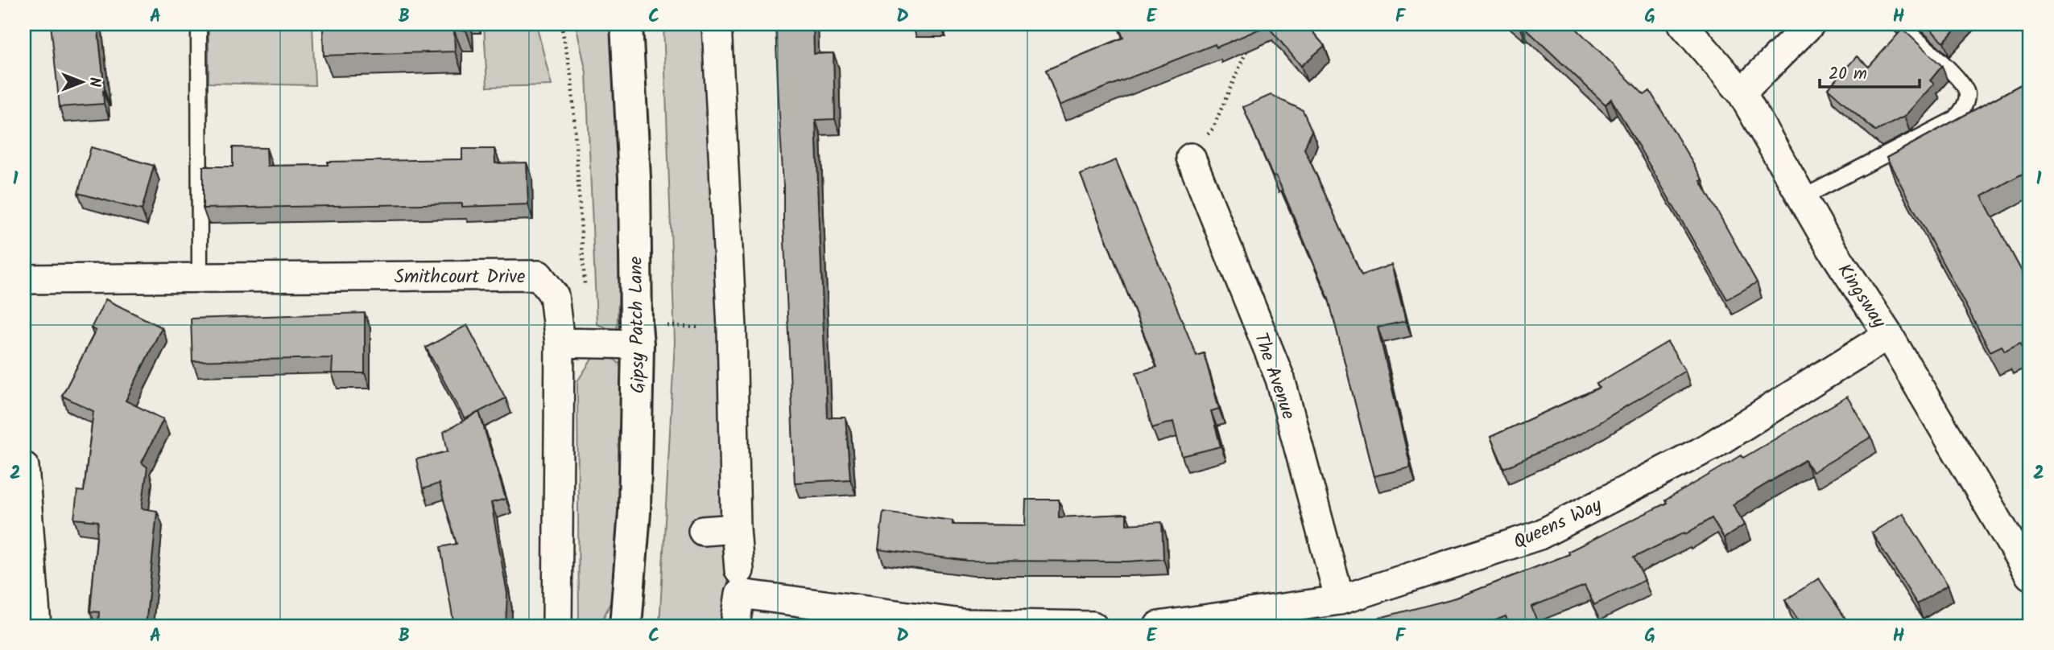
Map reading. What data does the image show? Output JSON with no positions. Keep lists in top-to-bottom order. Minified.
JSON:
{"streets":{"main road":["Gipsy Patch Lane"],"street":["Smithcourt Drive","Kingsway","The Avenue","Queens Way"]},"crossings":[["Kingsway","Queens Way"],["The Avenue","Queens Way"]],"scale_bar":"20 m","north":"right","grid":{"columns":["A","B","C","D","E","F","G","H"],"rows":["1","2"]}}
